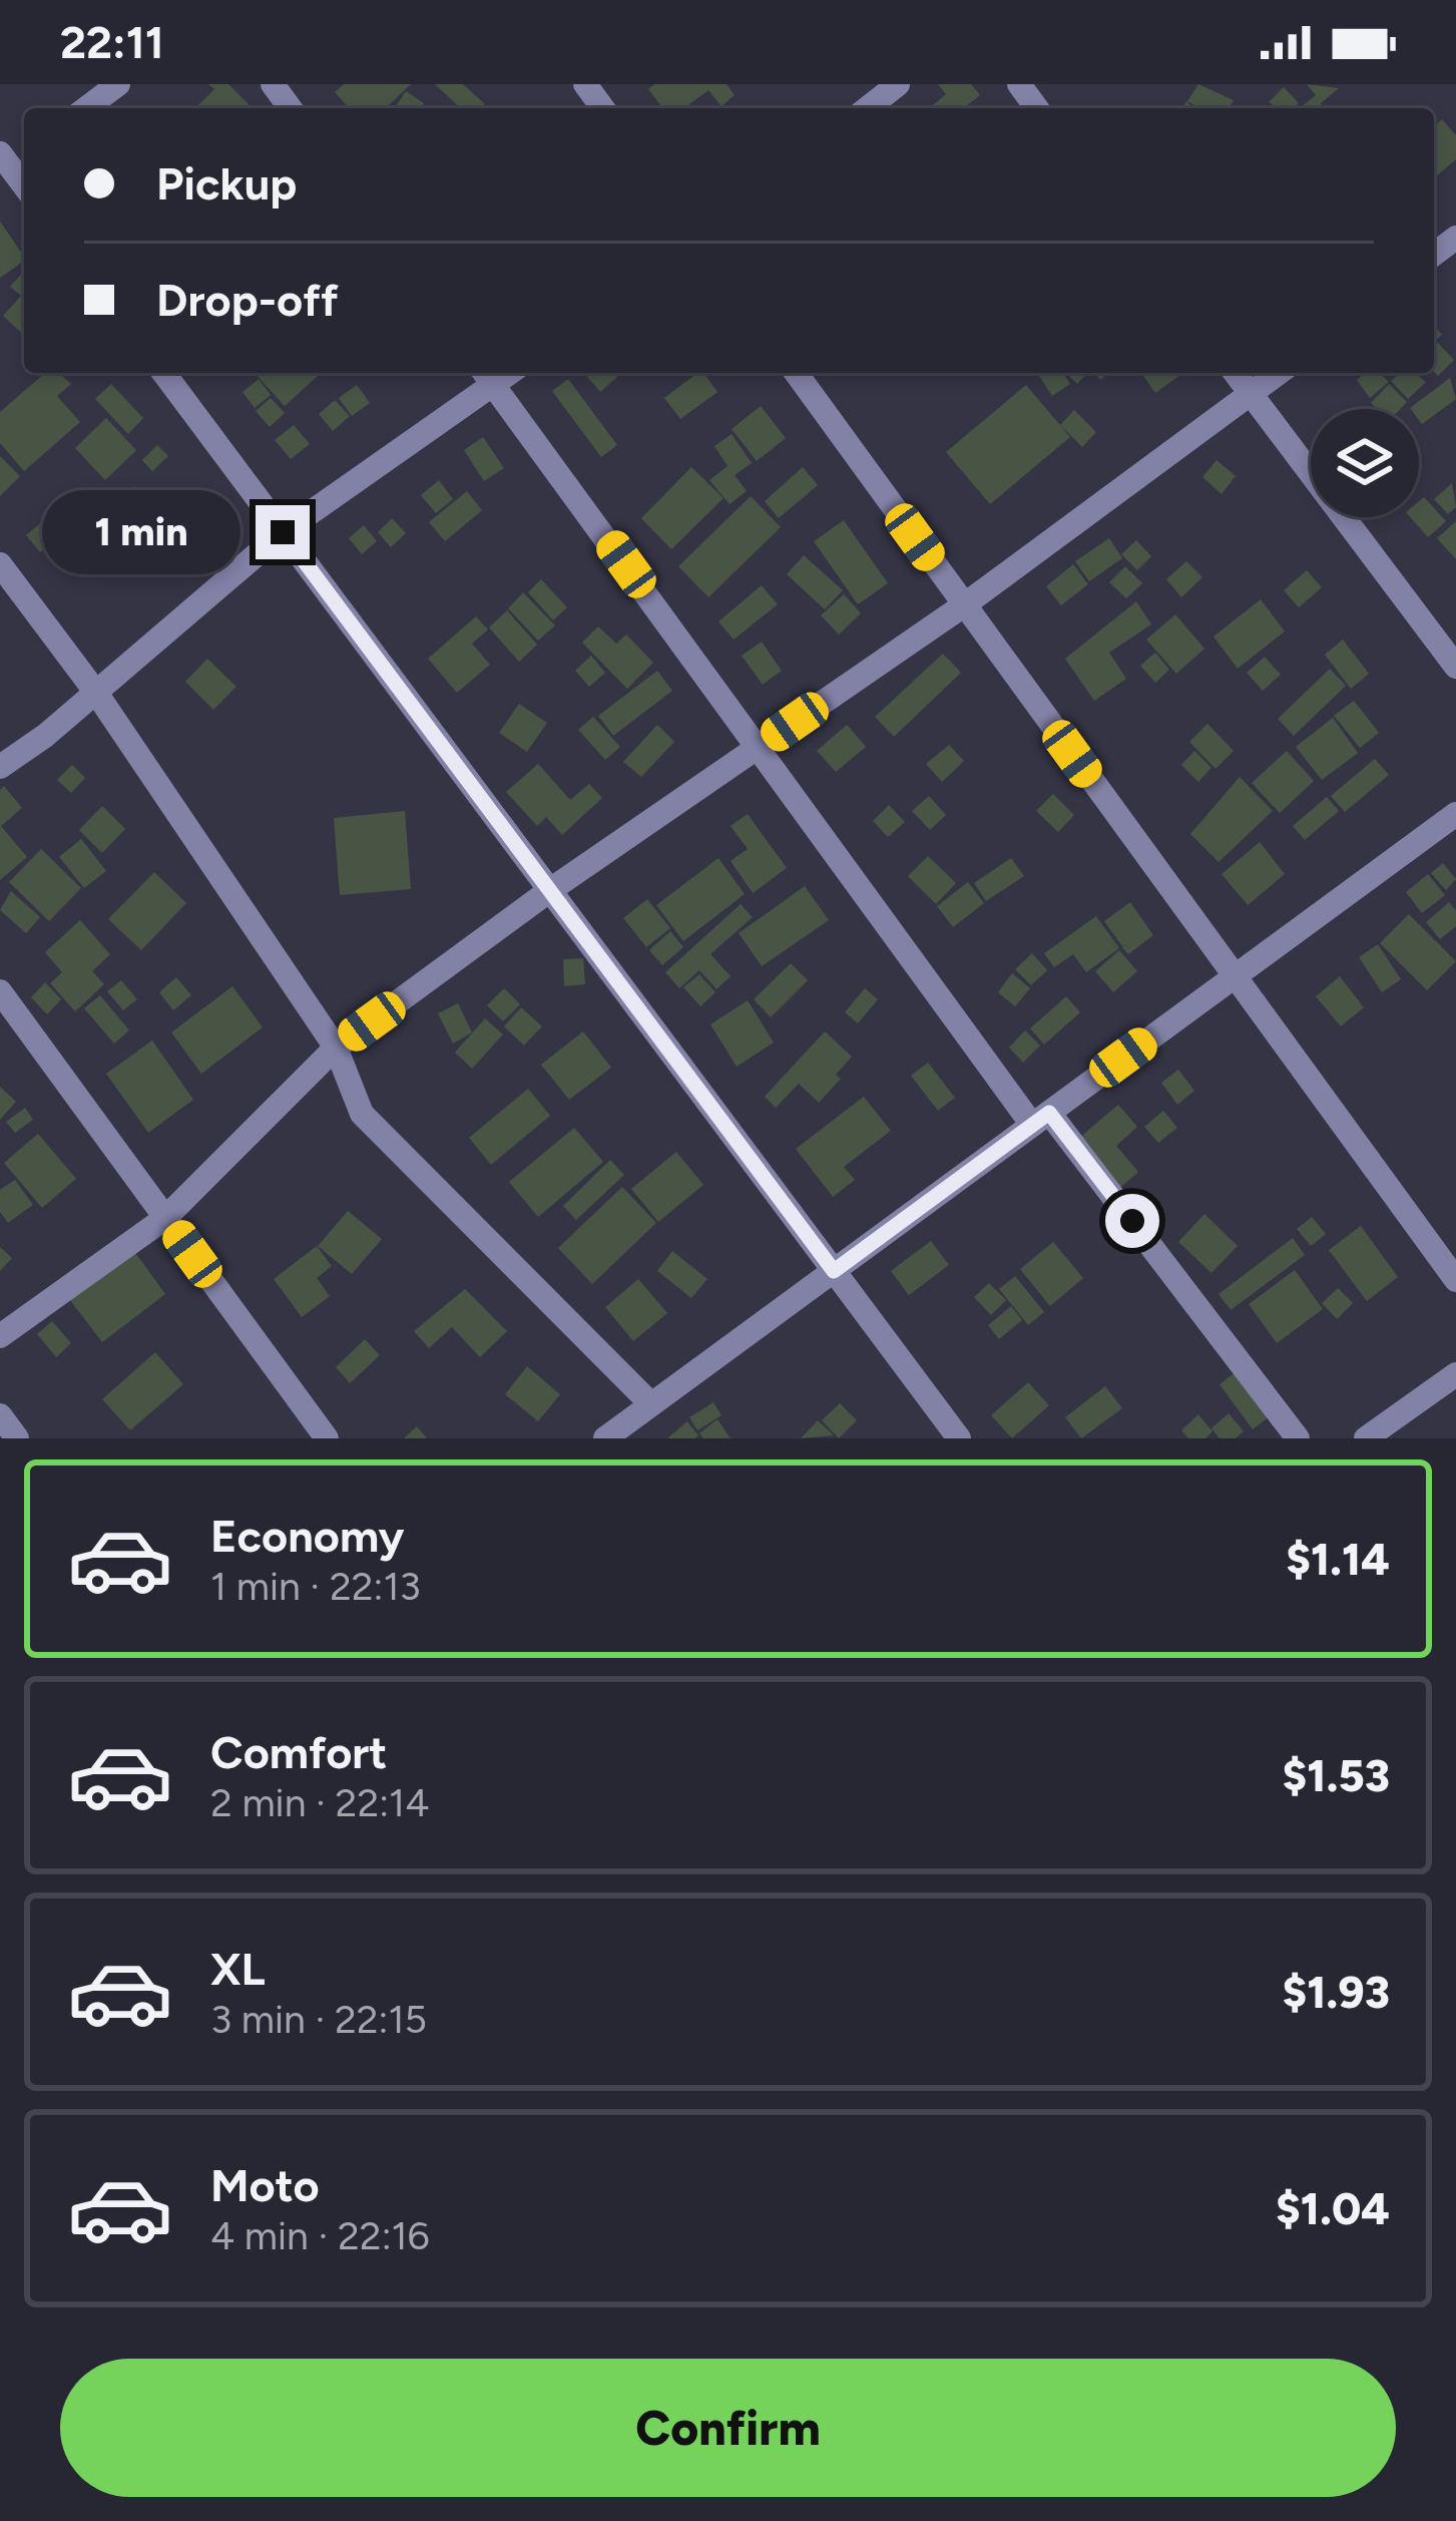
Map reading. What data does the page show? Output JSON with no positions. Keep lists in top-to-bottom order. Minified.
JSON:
{"page":{"status":"22:11","banner":["Pickup","Drop-off"],"bubble":"1 min","list":[{"name":"Economy","note":"1 min · 22:13","value":"$1.14"},{"name":"Comfort","note":"2 min · 22:14","value":"$1.53"},{"name":"XL","note":"3 min · 22:15","value":"$1.93"},{"name":"Moto","note":"4 min · 22:16","value":"$1.04"}],"buttons":"Confirm"}}
